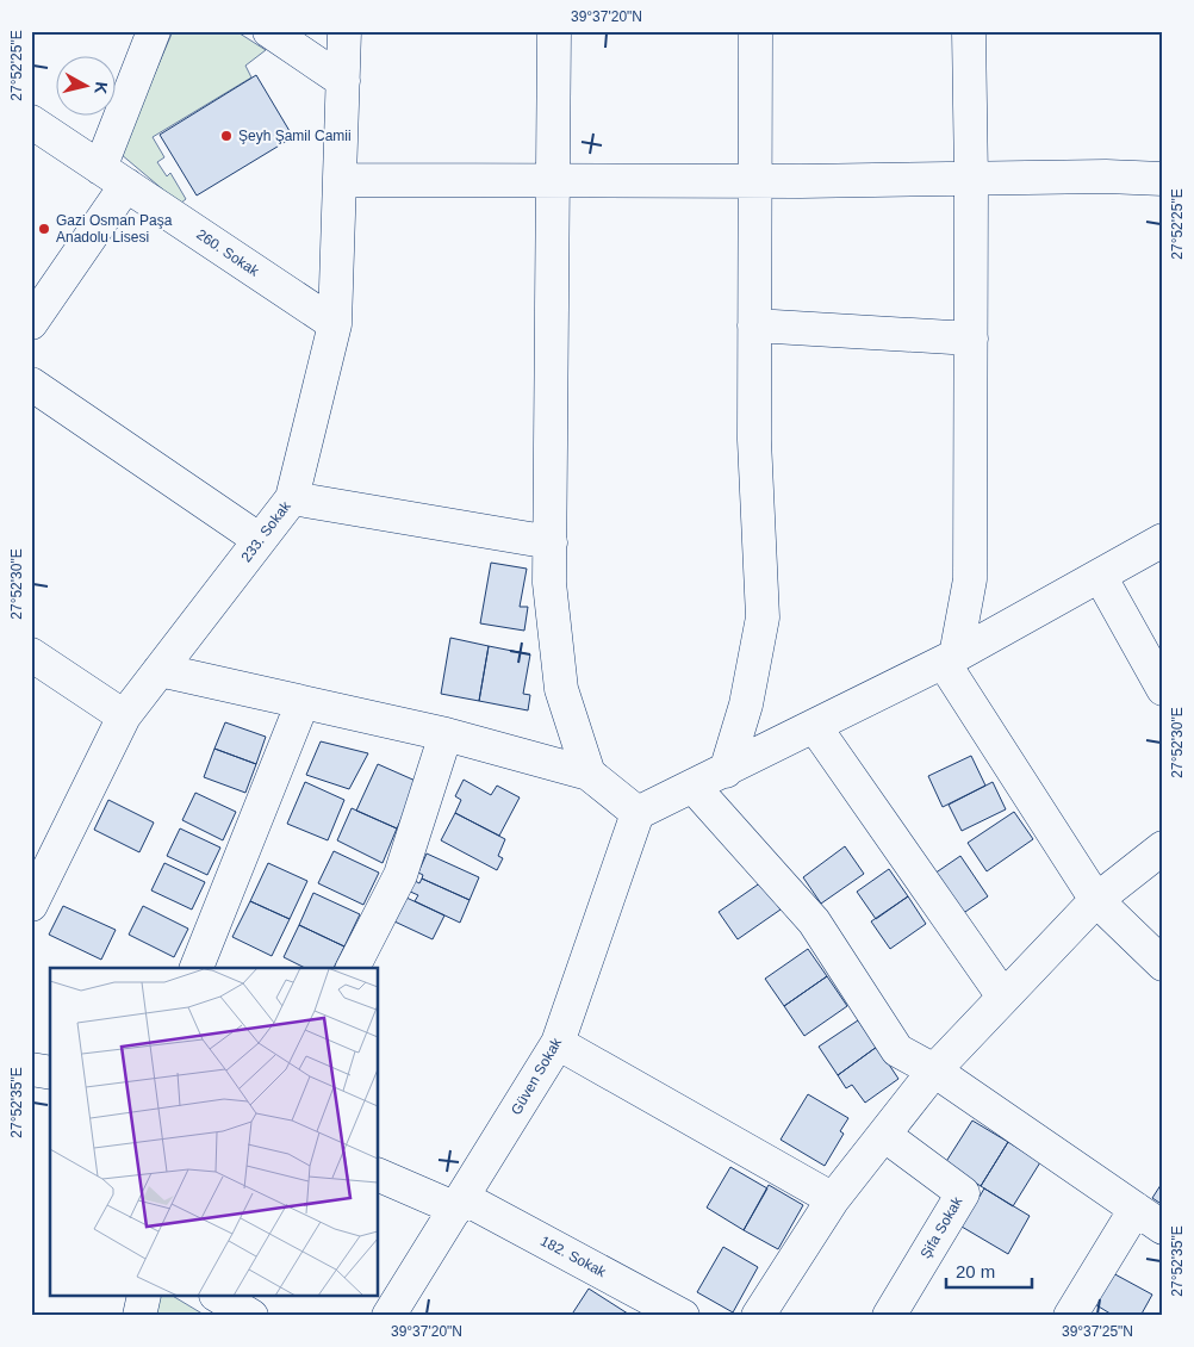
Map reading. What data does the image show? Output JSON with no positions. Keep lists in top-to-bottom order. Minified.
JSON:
{"streets":{"street":["260. Sokak","233. Sokak","Güven Sokak","Şifa Sokak","182. Sokak"]},"crossings":[["260. Sokak","233. Sokak"],["Güven Sokak","182. Sokak"]],"places":["Şeyh Şamil Camii","Gazi Osman Paşa Anadolu Lisesi"],"scale_bar":"20 m","north":"right","coordinates":["39°37'20\"N","27°52'25\"E","27°52'30\"E","27°52'35\"E","39°37'25\"N"]}
